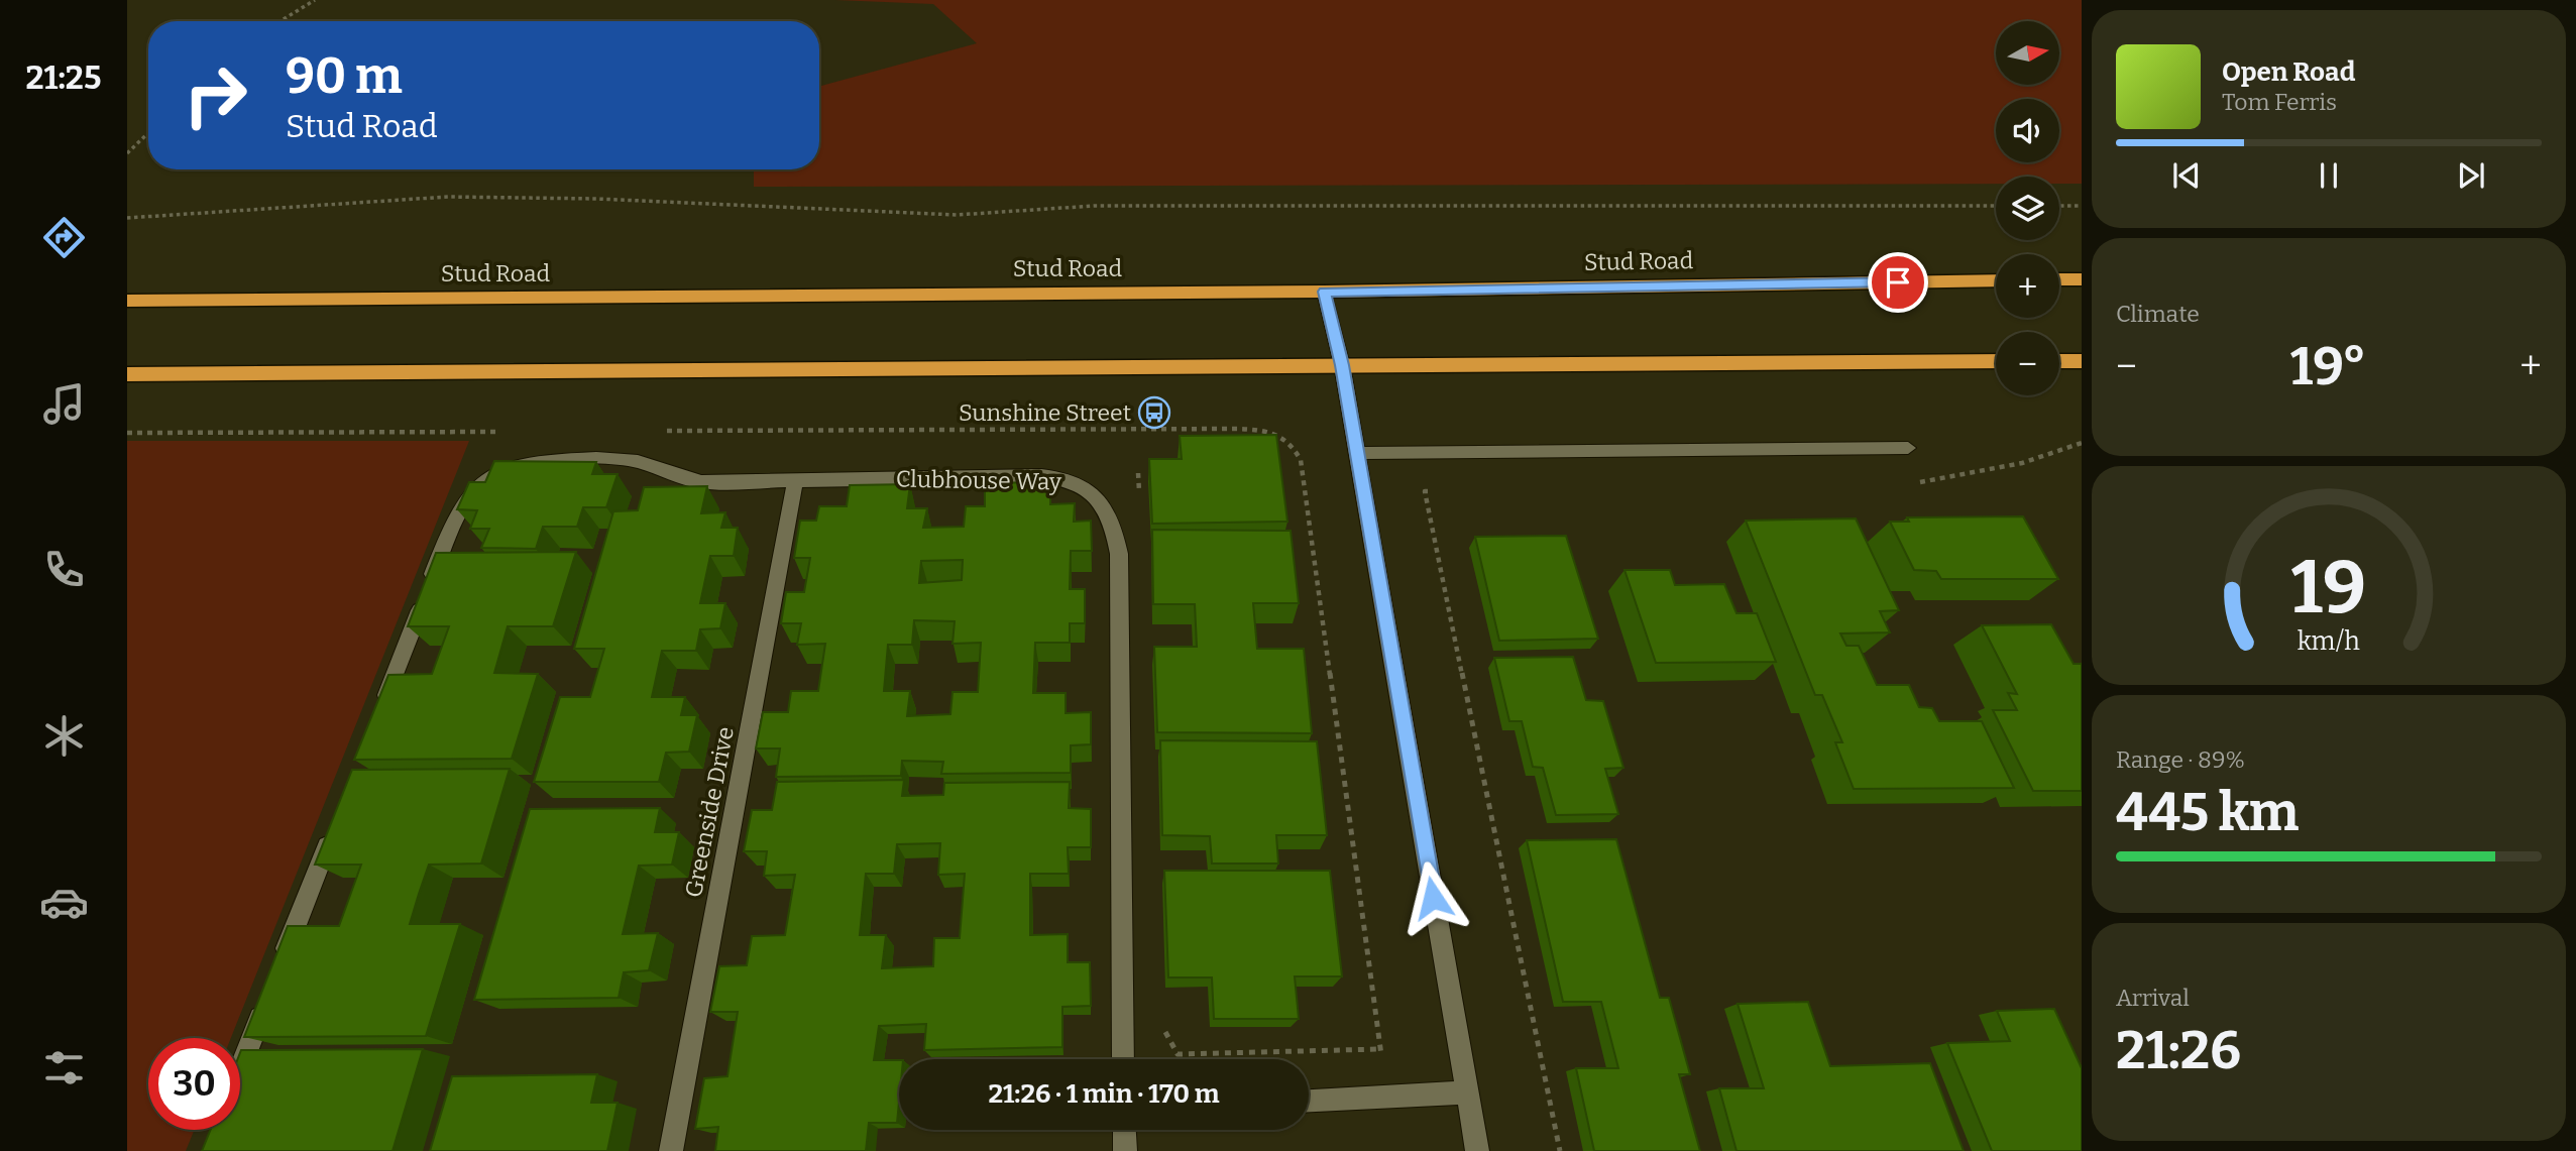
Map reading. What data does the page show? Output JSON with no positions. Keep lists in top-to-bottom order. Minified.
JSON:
{"streets":{"highway":["Stud Road"],"street":["Clubhouse Way","Greenside Drive"]},"crossings":[["Clubhouse Way","Greenside Drive"]],"places":{"bus stop":["Sunshine Street"]},"north":"right","page":{"tabs":"21:25","map_buttons":["+","−"],"turn":["90 m","Stud Road"],"song":["Open Road","Tom Ferris"],"tile":["Climate",["Range · 89%","445 km"],["Arrival","21:26"]],"heat":["−","19°","+"],"limit":"30","trip":"21:26 · 1 min · 170 m","gauge":["19","km/h"]}}
